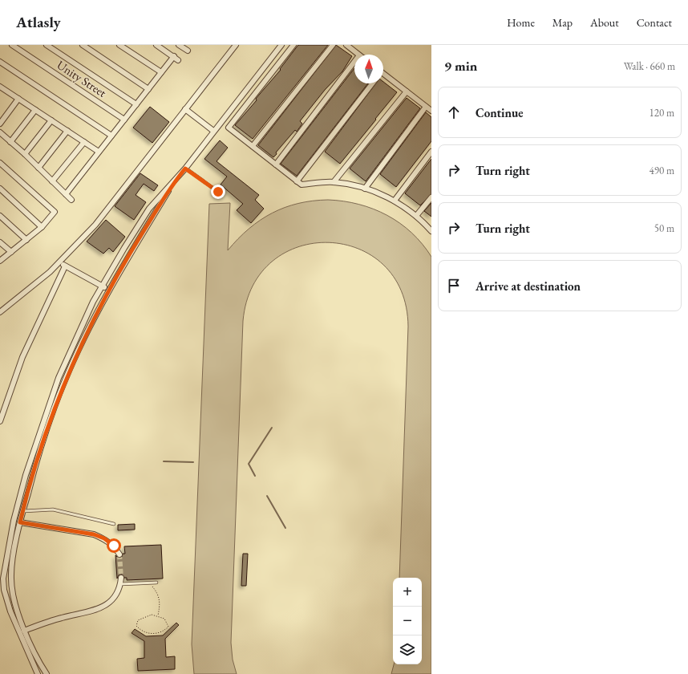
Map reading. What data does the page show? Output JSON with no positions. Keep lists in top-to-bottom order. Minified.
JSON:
{"streets":{"street":["Unity Street"]},"north":"top","page":{"header":"Atlasly","nav":["Home","Map","About","Contact"],"heading":["9 min","Walk · 660 m"],"list":[["Continue","120 m"],["Turn right","490 m"],["Turn right","50 m"],"Arrive at destination"],"map_buttons":["+","−"]}}
